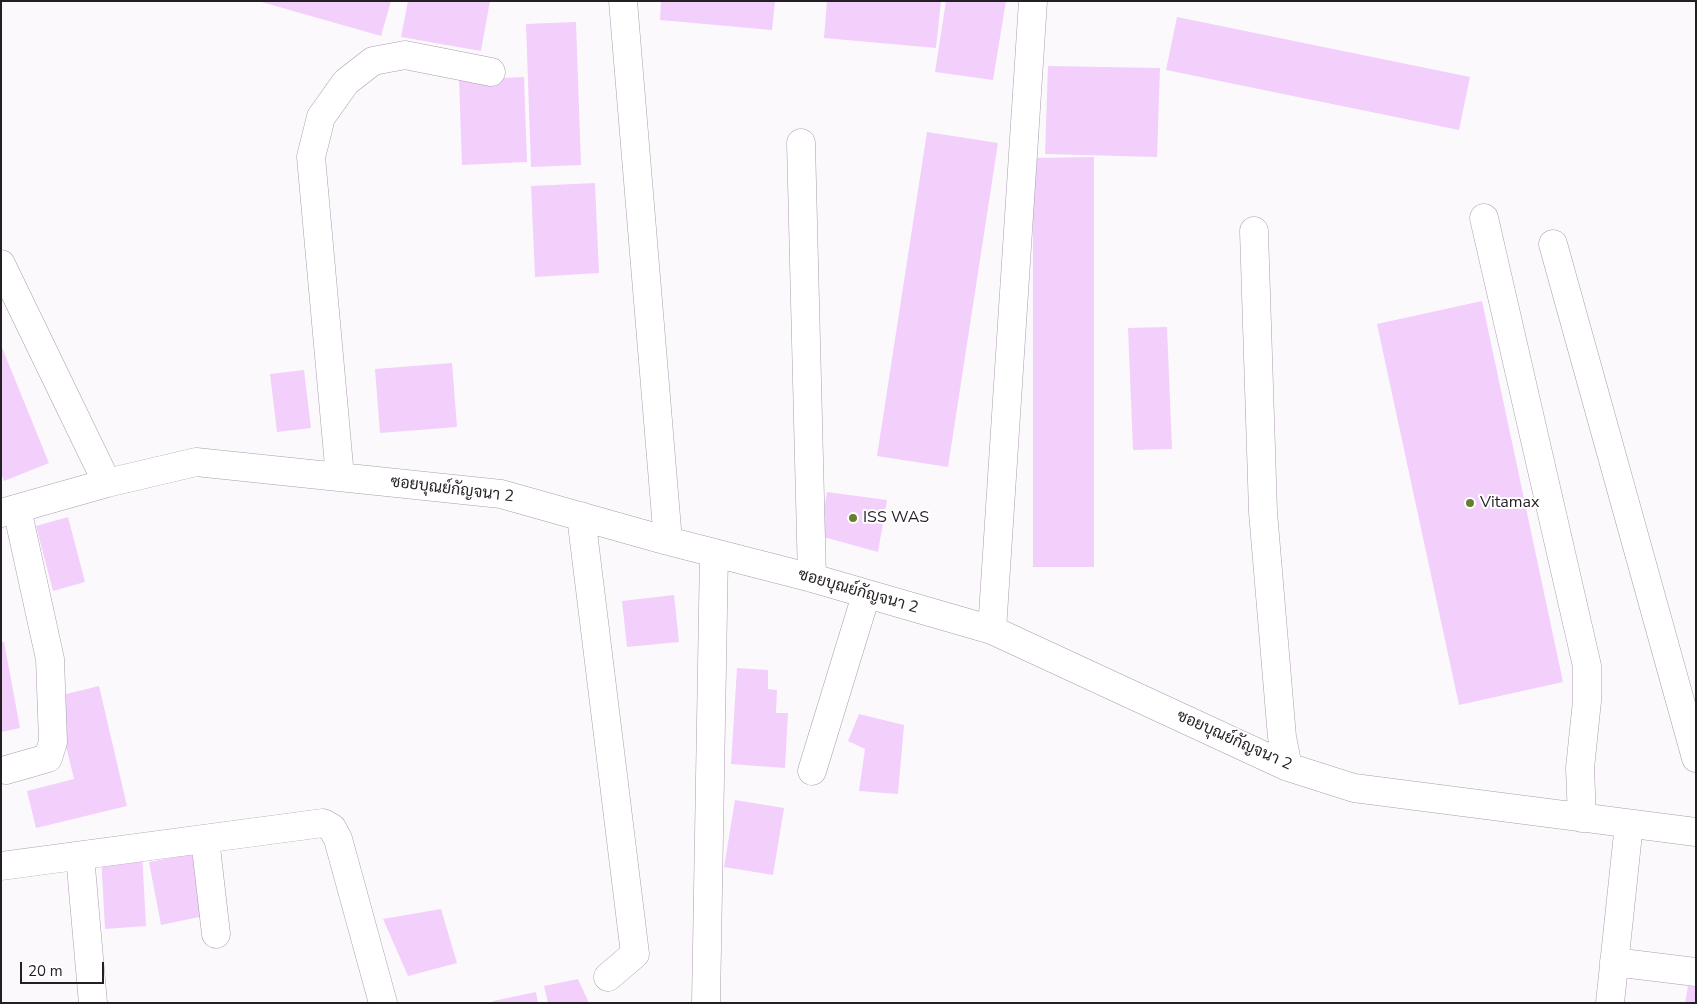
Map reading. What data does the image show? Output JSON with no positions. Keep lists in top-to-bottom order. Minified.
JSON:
{"streets":{"street":["ซอยบุณย์กัญจนา 2"]},"places":["Vitamax","ISS WAS"],"scale_bar":"20 m"}
